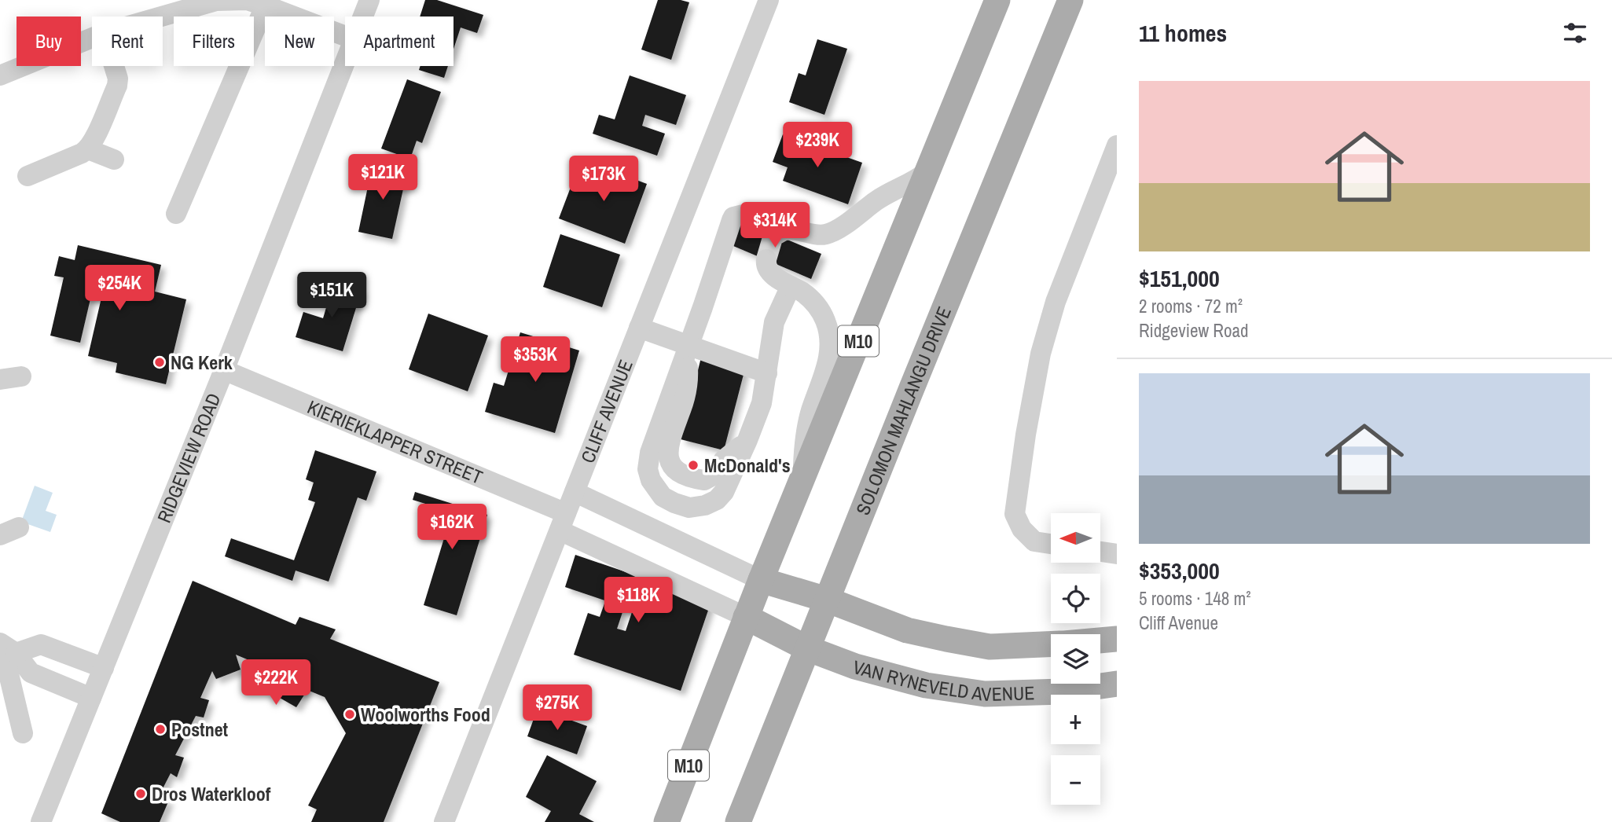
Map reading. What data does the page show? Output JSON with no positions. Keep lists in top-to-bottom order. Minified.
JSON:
{"streets":{"main road":["M10","SOLOMON MAHLANGU DRIVE","VAN RYNEVELD AVENUE"],"street":["CLIFF AVENUE","KIERIEKLAPPER STREET","RIDGEVIEW ROAD"]},"crossings":[["M10","KIERIEKLAPPER STREET"],["M10","VAN RYNEVELD AVENUE"],["SOLOMON MAHLANGU DRIVE","VAN RYNEVELD AVENUE"],["CLIFF AVENUE","KIERIEKLAPPER STREET"],["KIERIEKLAPPER STREET","RIDGEVIEW ROAD"],["KIERIEKLAPPER STREET","VAN RYNEVELD AVENUE"]],"places":["NG Kerk","McDonald's","Woolworths Food","Postnet","Dros Waterkloof"],"north":"left","page":{"heading":"11 homes","chip":["Buy","Rent","Filters","New","Apartment"],"list":[{"name":"$151,000","note":"2 rooms · 72 m² · Ridgeview Road"},{"name":"$353,000","note":"5 rooms · 148 m² · Cliff Avenue"}],"price":["$239K","$121K","$173K","$314K","$254K","$151K","$353K","$162K","$118K","$222K","$275K"],"map_buttons":["+","−"]}}
